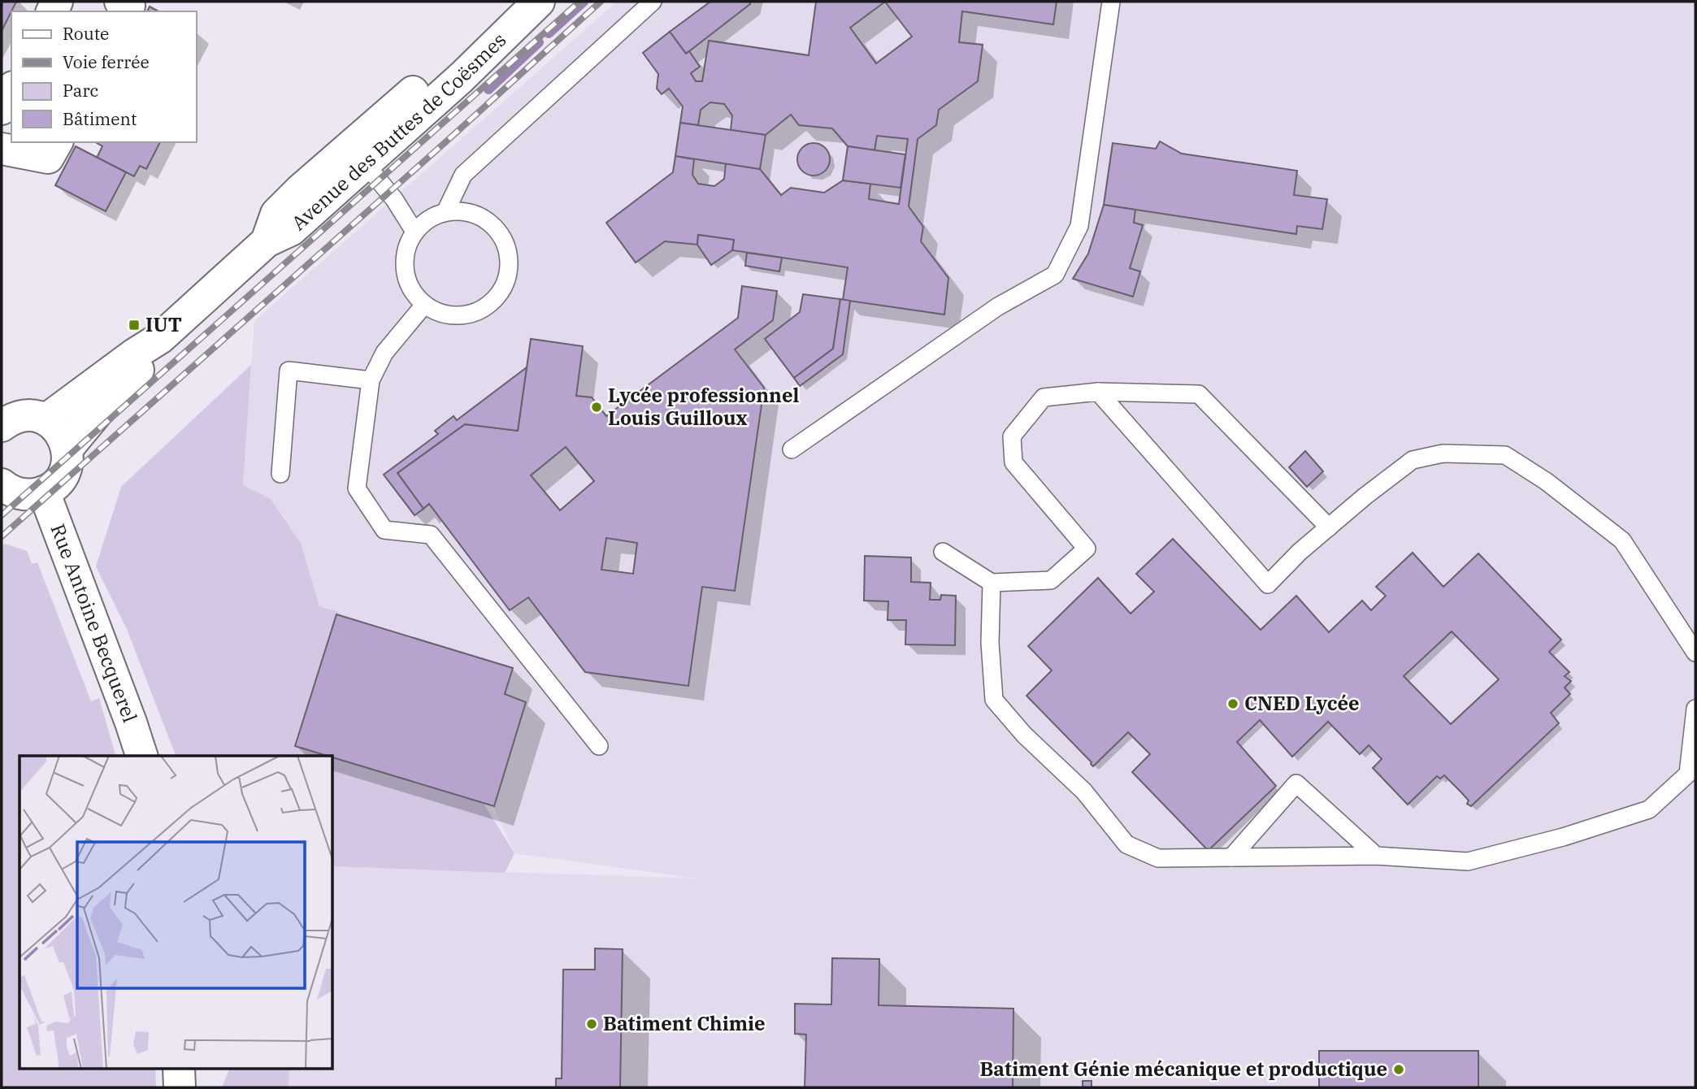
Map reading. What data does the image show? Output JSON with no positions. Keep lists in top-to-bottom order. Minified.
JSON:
{"streets":{"main road":["Avenue des Buttes de Coësmes","Rue Antoine Becquerel"]},"places":{"transit":["IUT"],"other":["Lycée professionnel Louis Guilloux","CNED Lycée","Batiment Chimie","Batiment Génie mécanique et productique"]},"legend":["Route","Voie ferrée","Parc","Bâtiment"]}
